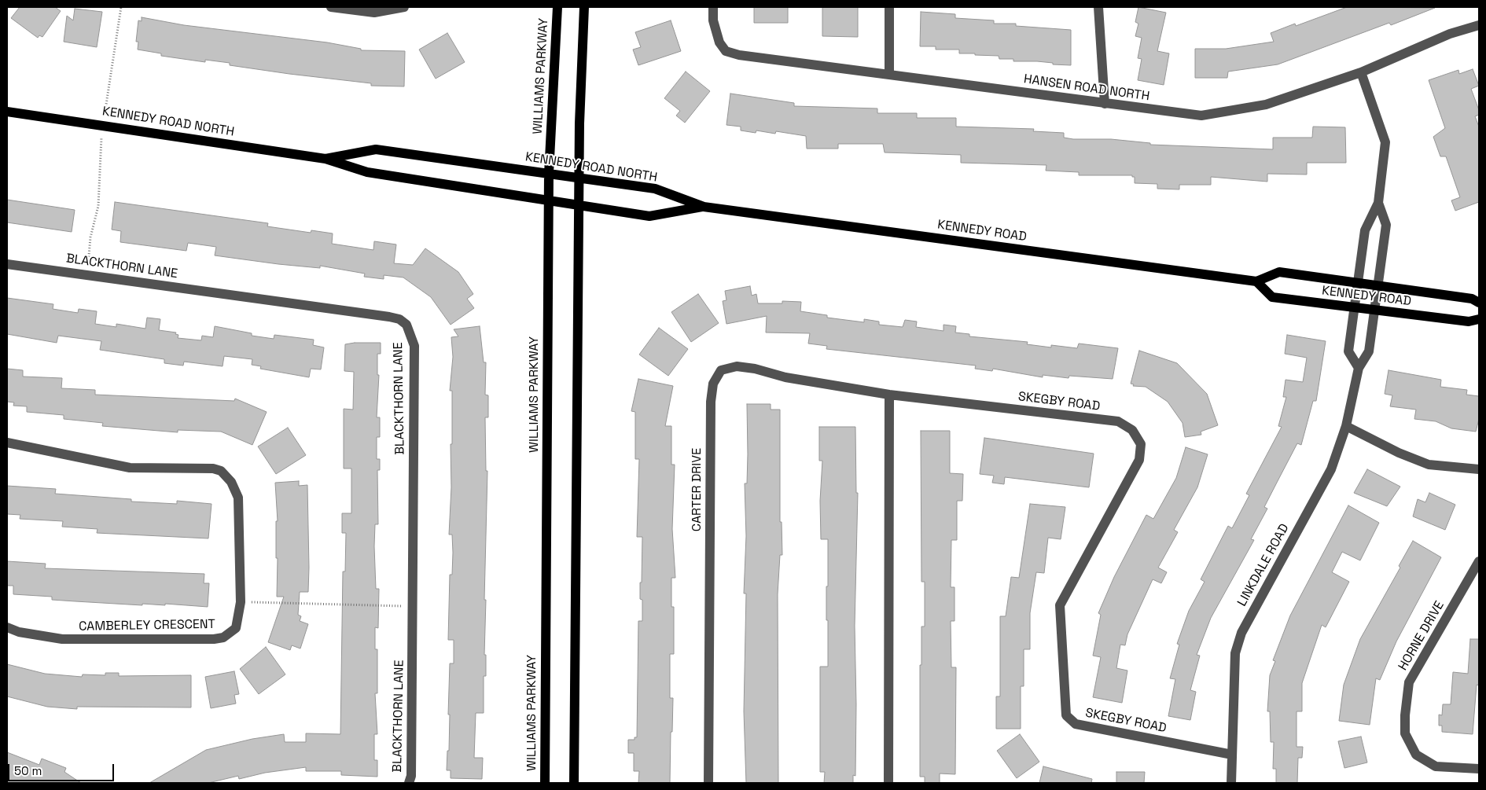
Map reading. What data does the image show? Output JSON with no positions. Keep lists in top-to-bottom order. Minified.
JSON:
{"streets":{"main road":["WILLIAMS PARKWAY","KENNEDY ROAD NORTH","KENNEDY ROAD"],"street":["HANSEN ROAD NORTH","BLACKTHORN LANE","SKEGBY ROAD","CARTER DRIVE","LINKDALE ROAD","CAMBERLEY CRESCENT","HORNE DRIVE"]},"crossings":[["WILLIAMS PARKWAY","KENNEDY ROAD NORTH"],["KENNEDY ROAD NORTH","KENNEDY ROAD"],["KENNEDY ROAD","LINKDALE ROAD"],["SKEGBY ROAD","CARTER DRIVE"],["SKEGBY ROAD","LINKDALE ROAD"]],"scale_bar":"50 m"}
